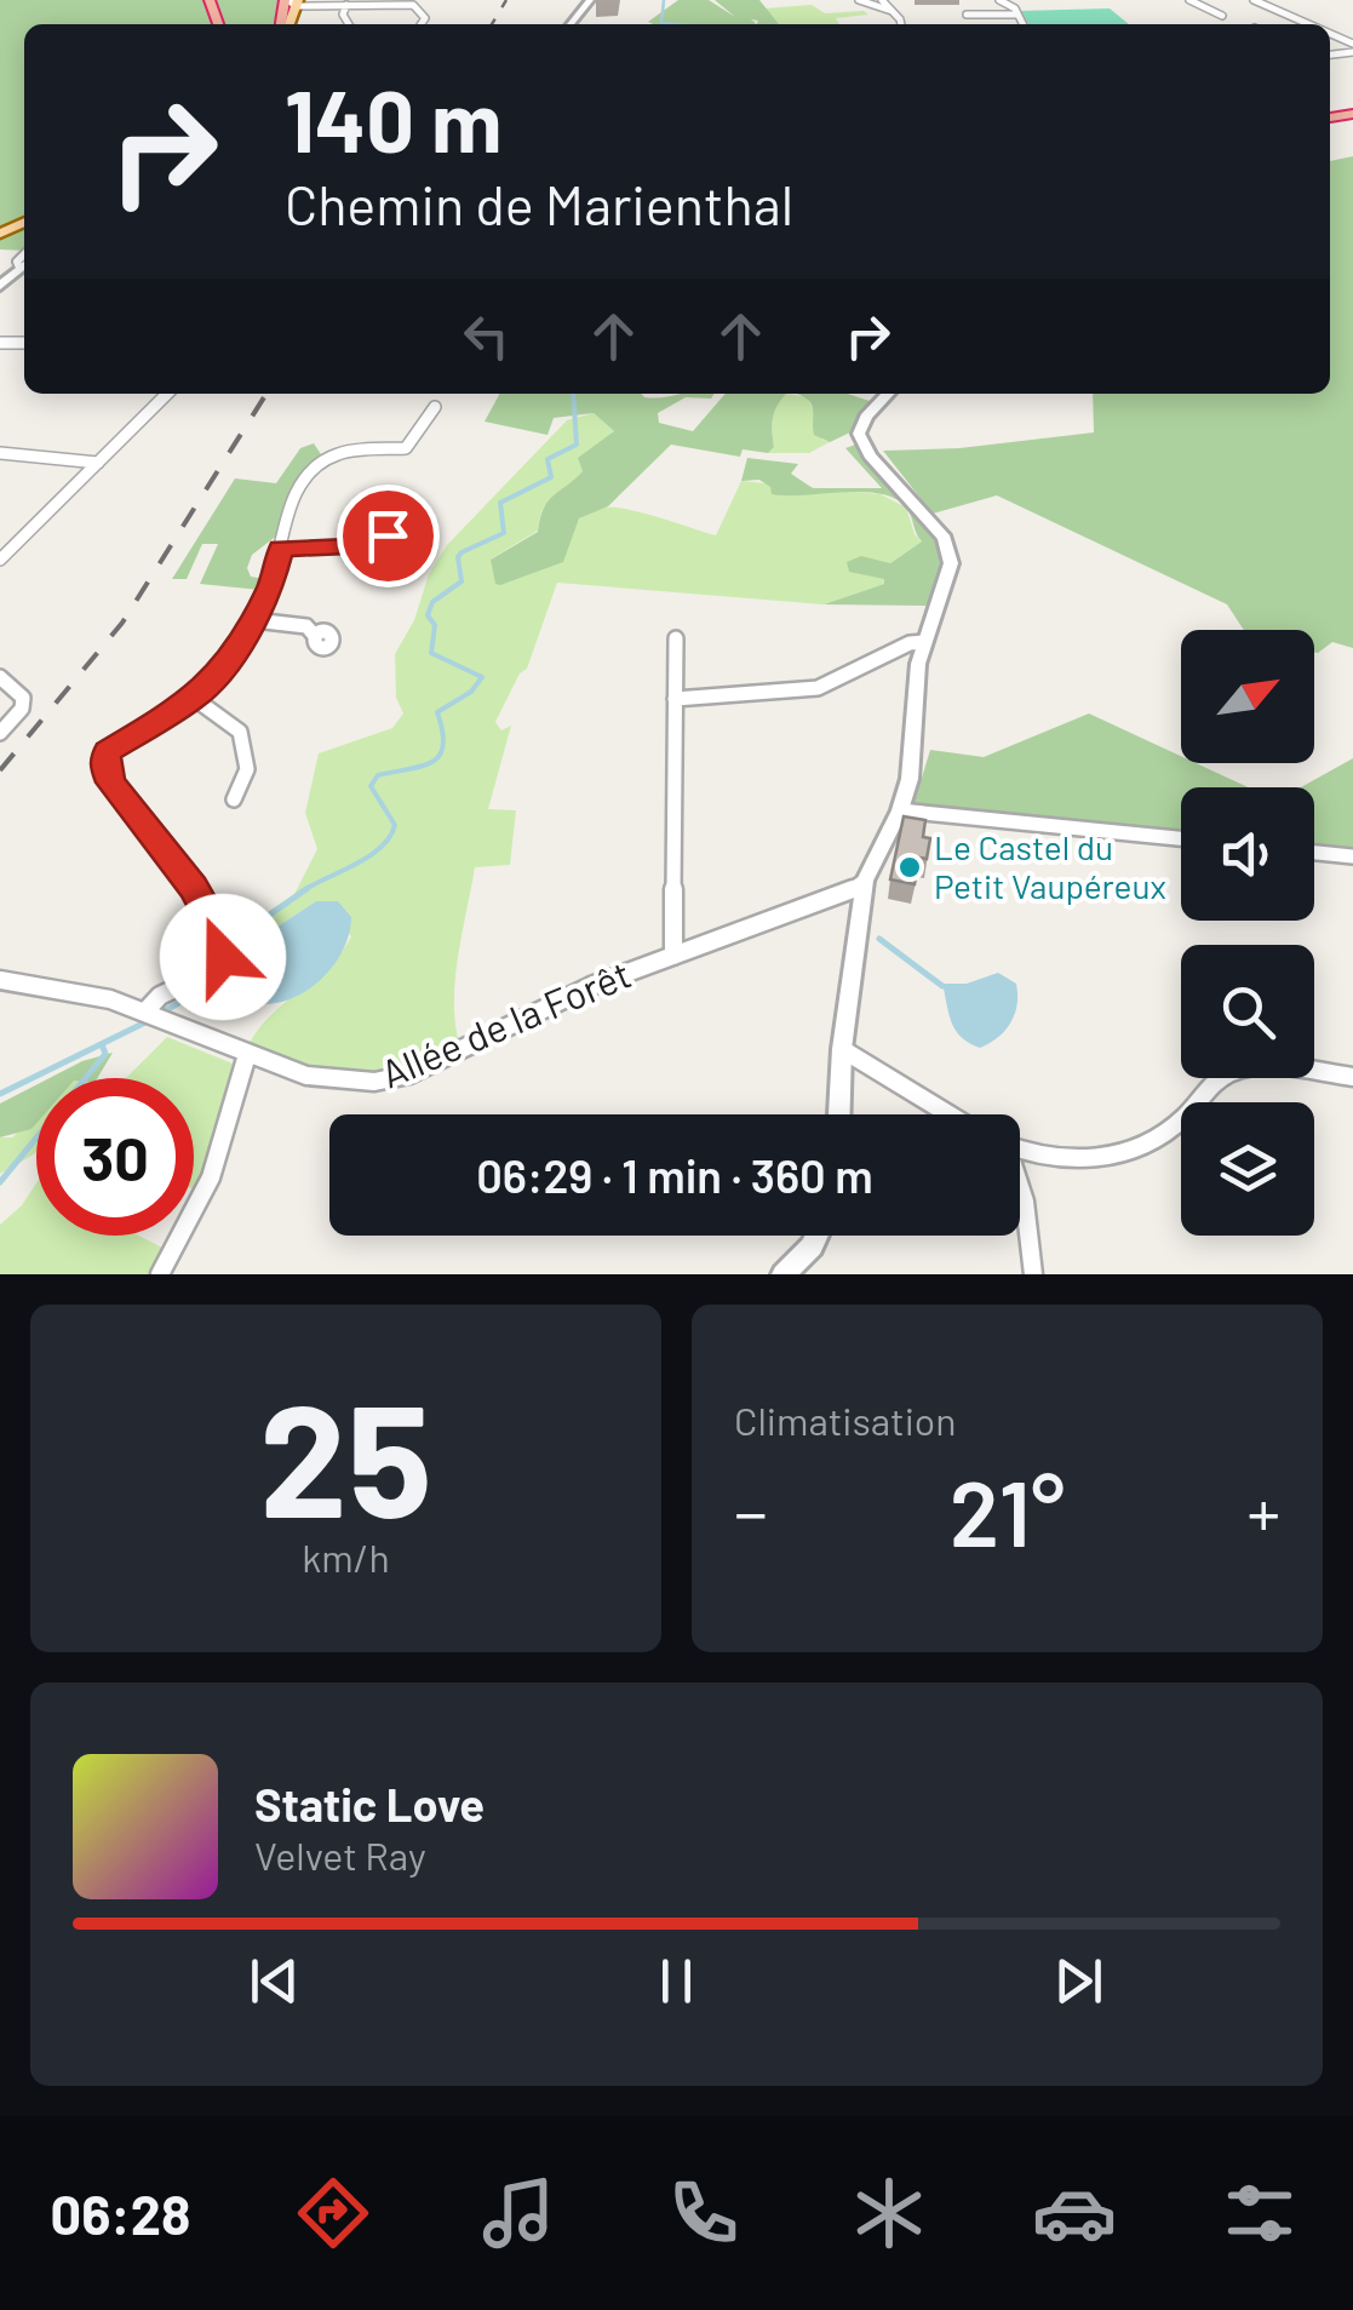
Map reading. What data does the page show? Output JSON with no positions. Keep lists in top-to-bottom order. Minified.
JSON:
{"streets":{"street":["Allée de la Forêt"]},"places":["Le Castel du Petit Vaupéreux"],"north":"top right","page":{"turn":["140 m","Chemin de Marienthal"],"limit":"30","trip":"06:29 · 1 min · 360 m","tile":[["25","km/h"],"Climatisation"],"heat":["−","21°","+"],"song":["Static Love","Velvet Ray"],"tabs":"06:28"}}
